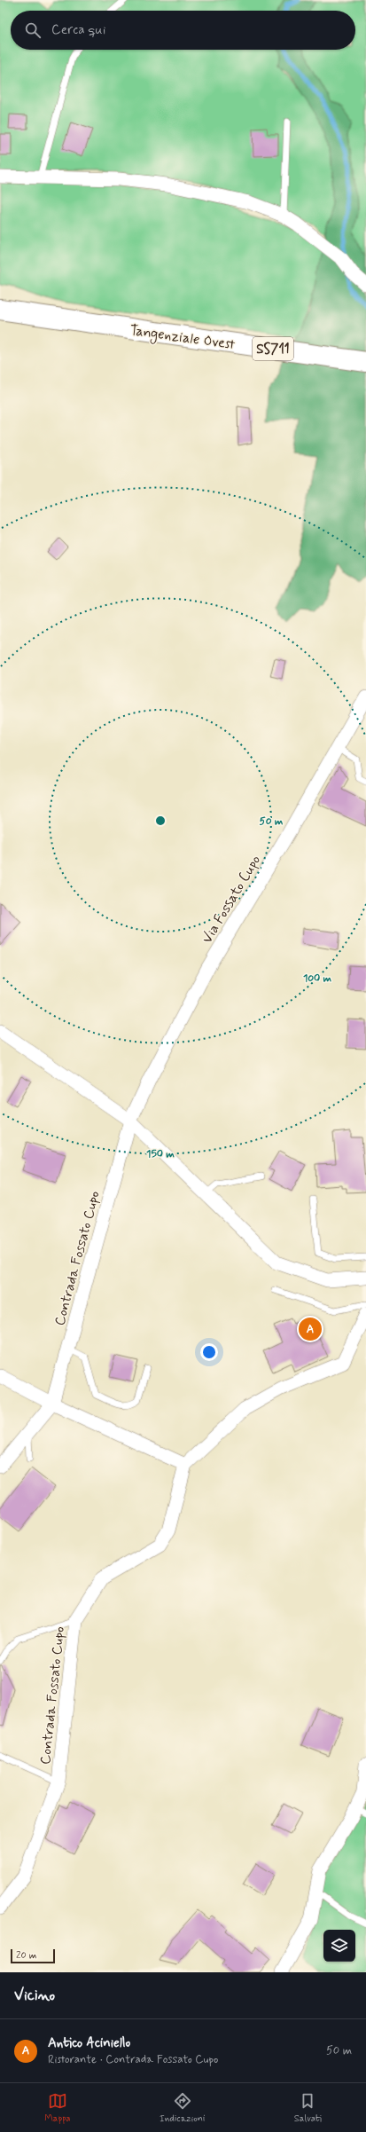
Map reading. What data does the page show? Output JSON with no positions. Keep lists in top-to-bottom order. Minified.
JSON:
{"streets":{"main road":["Tangenziale Ovest","SS711"],"street":["Via Fossato Cupo","Contrada Fossato Cupo"]},"crossings":[["Via Fossato Cupo","Contrada Fossato Cupo"]],"scale_bar":"20 m","page":{"search":"Cerca qui","pins":"A","scale":"20 m","heading":"Vicino","list":[{"mark":"A","name":"Antico Aciniello","note":"Ristorante · Contrada Fossato Cupo","value":"50 m"}],"nav":["Mappa","Indicazioni","Salvati"]},"rings":["50 m","100 m","150 m"]}
